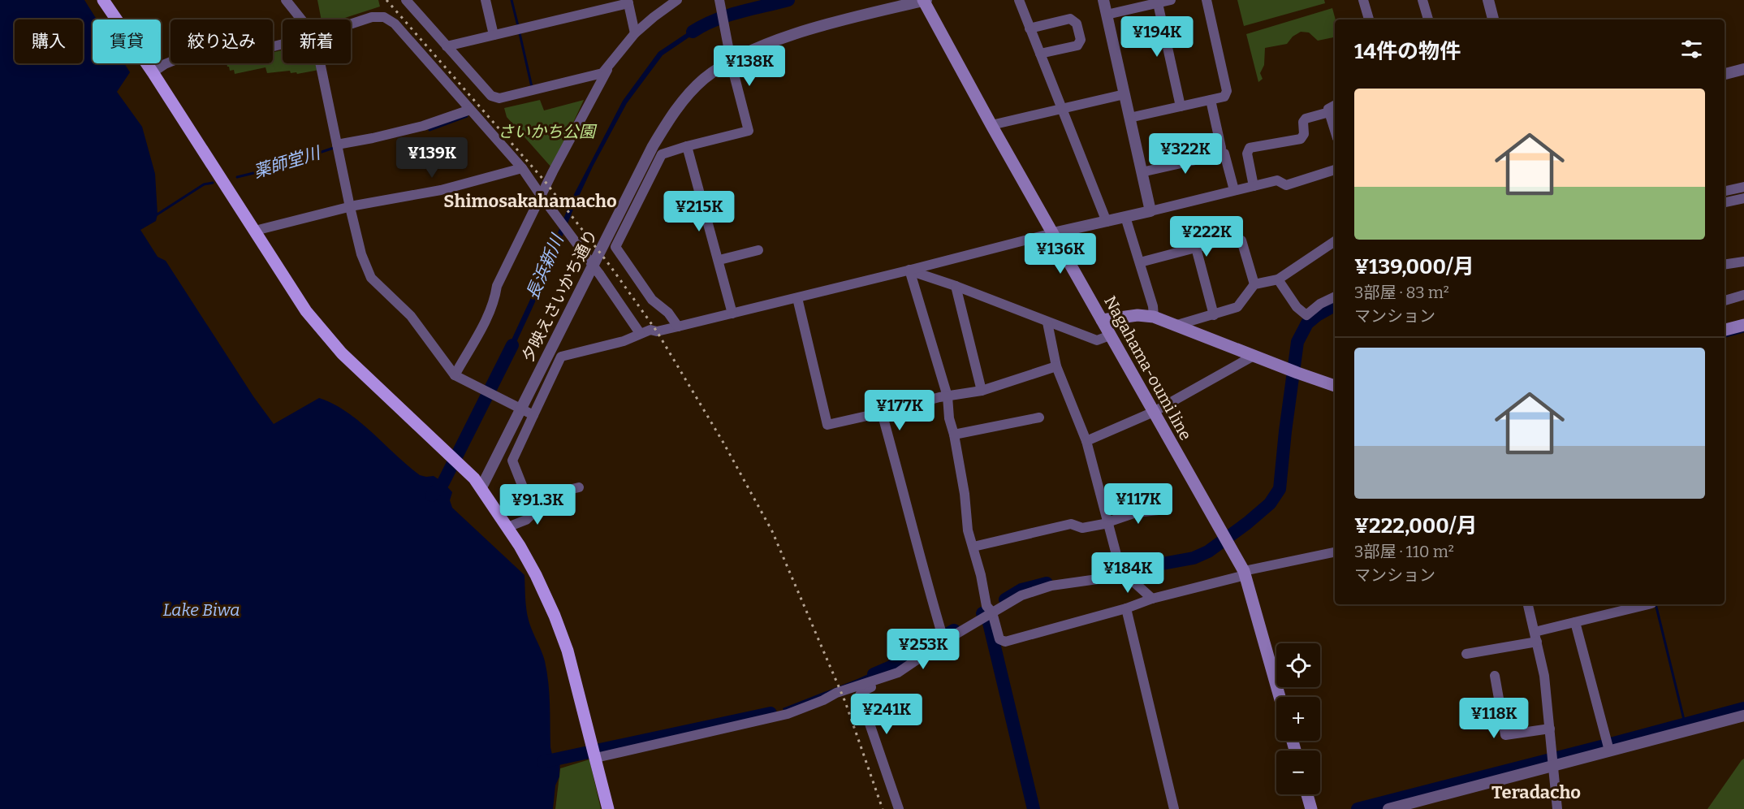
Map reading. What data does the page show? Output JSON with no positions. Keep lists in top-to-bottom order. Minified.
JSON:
{"streets":{"main road":["Nagahama-oumi line"],"street":["夕映えさいかち通り"]},"crossings":[["夕映えさいかち通り","Nagahama-oumi line"]],"districts":["Shimosakahamacho","Teradacho"],"water":["薬師堂川","長浜新川","Lake Biwa"],"parks":["さいかち公園"],"page":{"price":["¥194K","¥138K","¥322K","¥139K","¥215K","¥222K","¥136K","¥177K","¥117K","¥91.3K","¥184K","¥253K","¥241K","¥118K"],"chip":["購入","賃貸","絞り込み","新着"],"heading":"14件の物件","list":[{"name":"¥139,000/月","note":"3部屋 · 83 m² · マンション"},{"name":"¥222,000/月","note":"3部屋 · 110 m² · マンション"}],"map_buttons":["+","−"]}}
